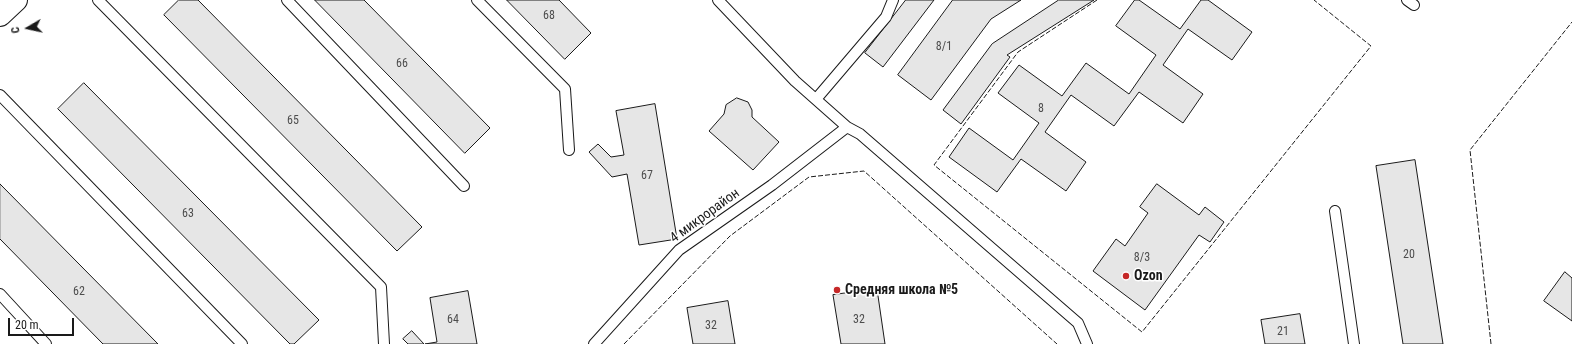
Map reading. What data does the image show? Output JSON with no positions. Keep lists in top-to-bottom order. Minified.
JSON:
{"streets":{"lane":["4 микрорайон"]},"places":["Ozon","Средняя школа №5"],"house_numbers":["68","8/1","66","8","65","67","63","20","8/3","62","64","32","32","21"],"scale_bar":"20 m","north":"left"}
